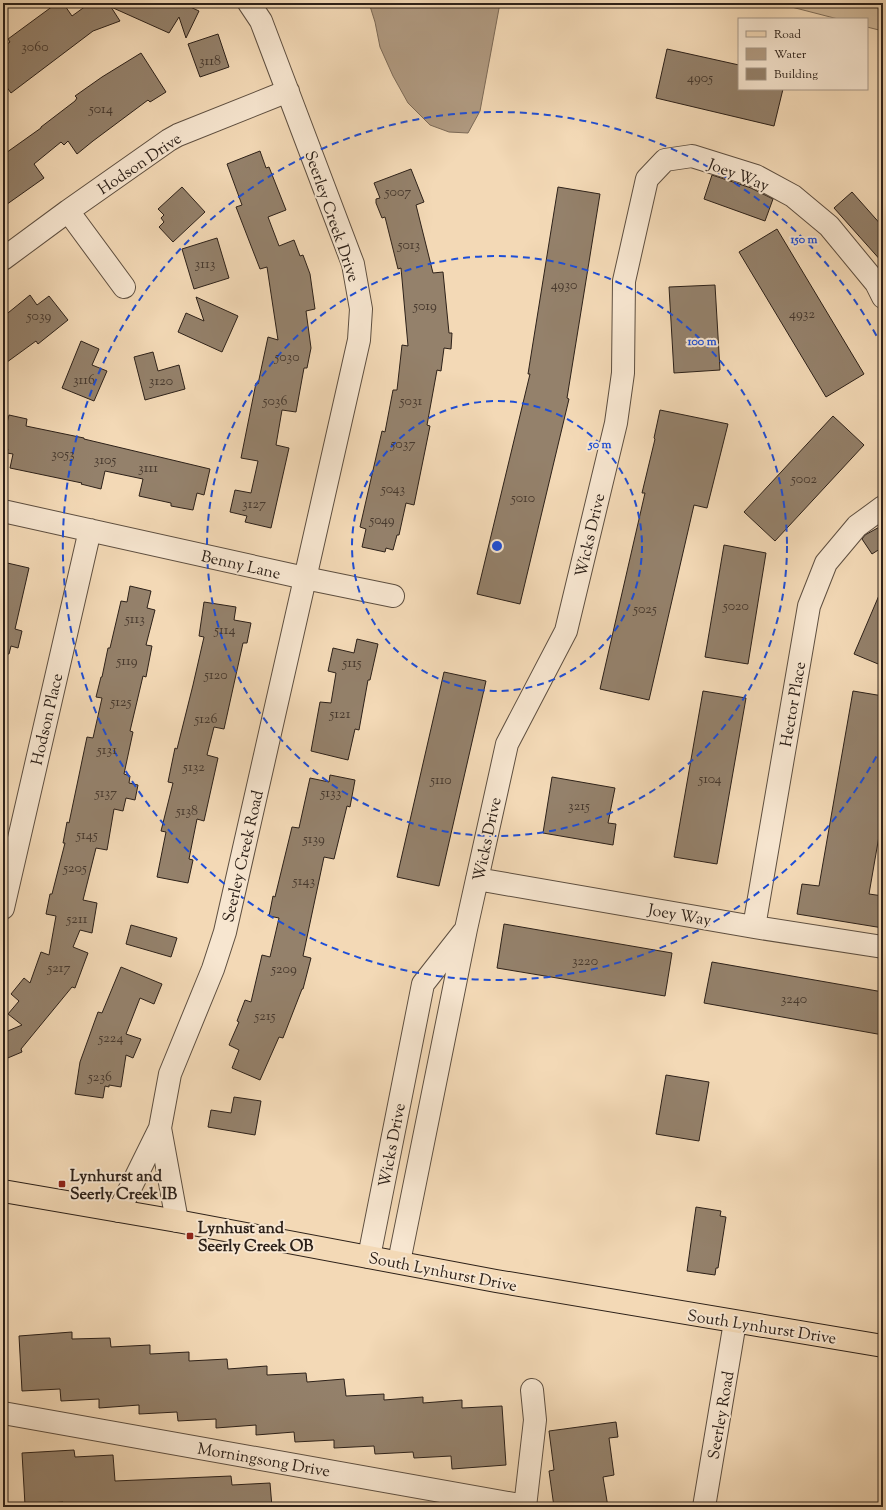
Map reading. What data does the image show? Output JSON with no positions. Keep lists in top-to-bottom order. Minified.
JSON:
{"streets":{"main road":["South Lynhurst Drive"],"street":["Hodson Drive","Joey Way","Seerley Creek Drive","Wicks Drive","Benny Lane","Hector Place","Hodson Place","Seerley Creek Road","Seerley Road","Morningsong Drive"]},"crossings":[["Hodson Drive","Seerley Creek Drive"],["Joey Way","Wicks Drive"],["Joey Way","Hector Place"],["Seerley Creek Drive","Benny Lane"],["Seerley Creek Drive","Seerley Creek Road"],["Wicks Drive","South Lynhurst Drive"],["Benny Lane","Hodson Place"],["Benny Lane","Seerley Creek Road"],["Seerley Creek Road","South Lynhurst Drive"],["South Lynhurst Drive","Seerley Road"]],"places":{"transit":["Lynhurst and Seerly Creek IB","Lynhust and Seerly Creek OB"]},"house_numbers":["3060","3118","4905","5014","5007","5013","3113","4930","5019","4932","5039","5030","3116","3120","5036","5031","5037","3053","3105","3111","5002","5043","5010","3127","5049","5020","5025","5113","5114","5119","5115","5120","5125","5121","5126","5131","5132","5104","5110","5137","5133","3215","5138","5145","5139","5205","5143","5211","3220","5217","5209","3240","5215","5224","5236"],"legend":["Road","Water","Building"],"rings":["150 m","100 m","50 m"]}
